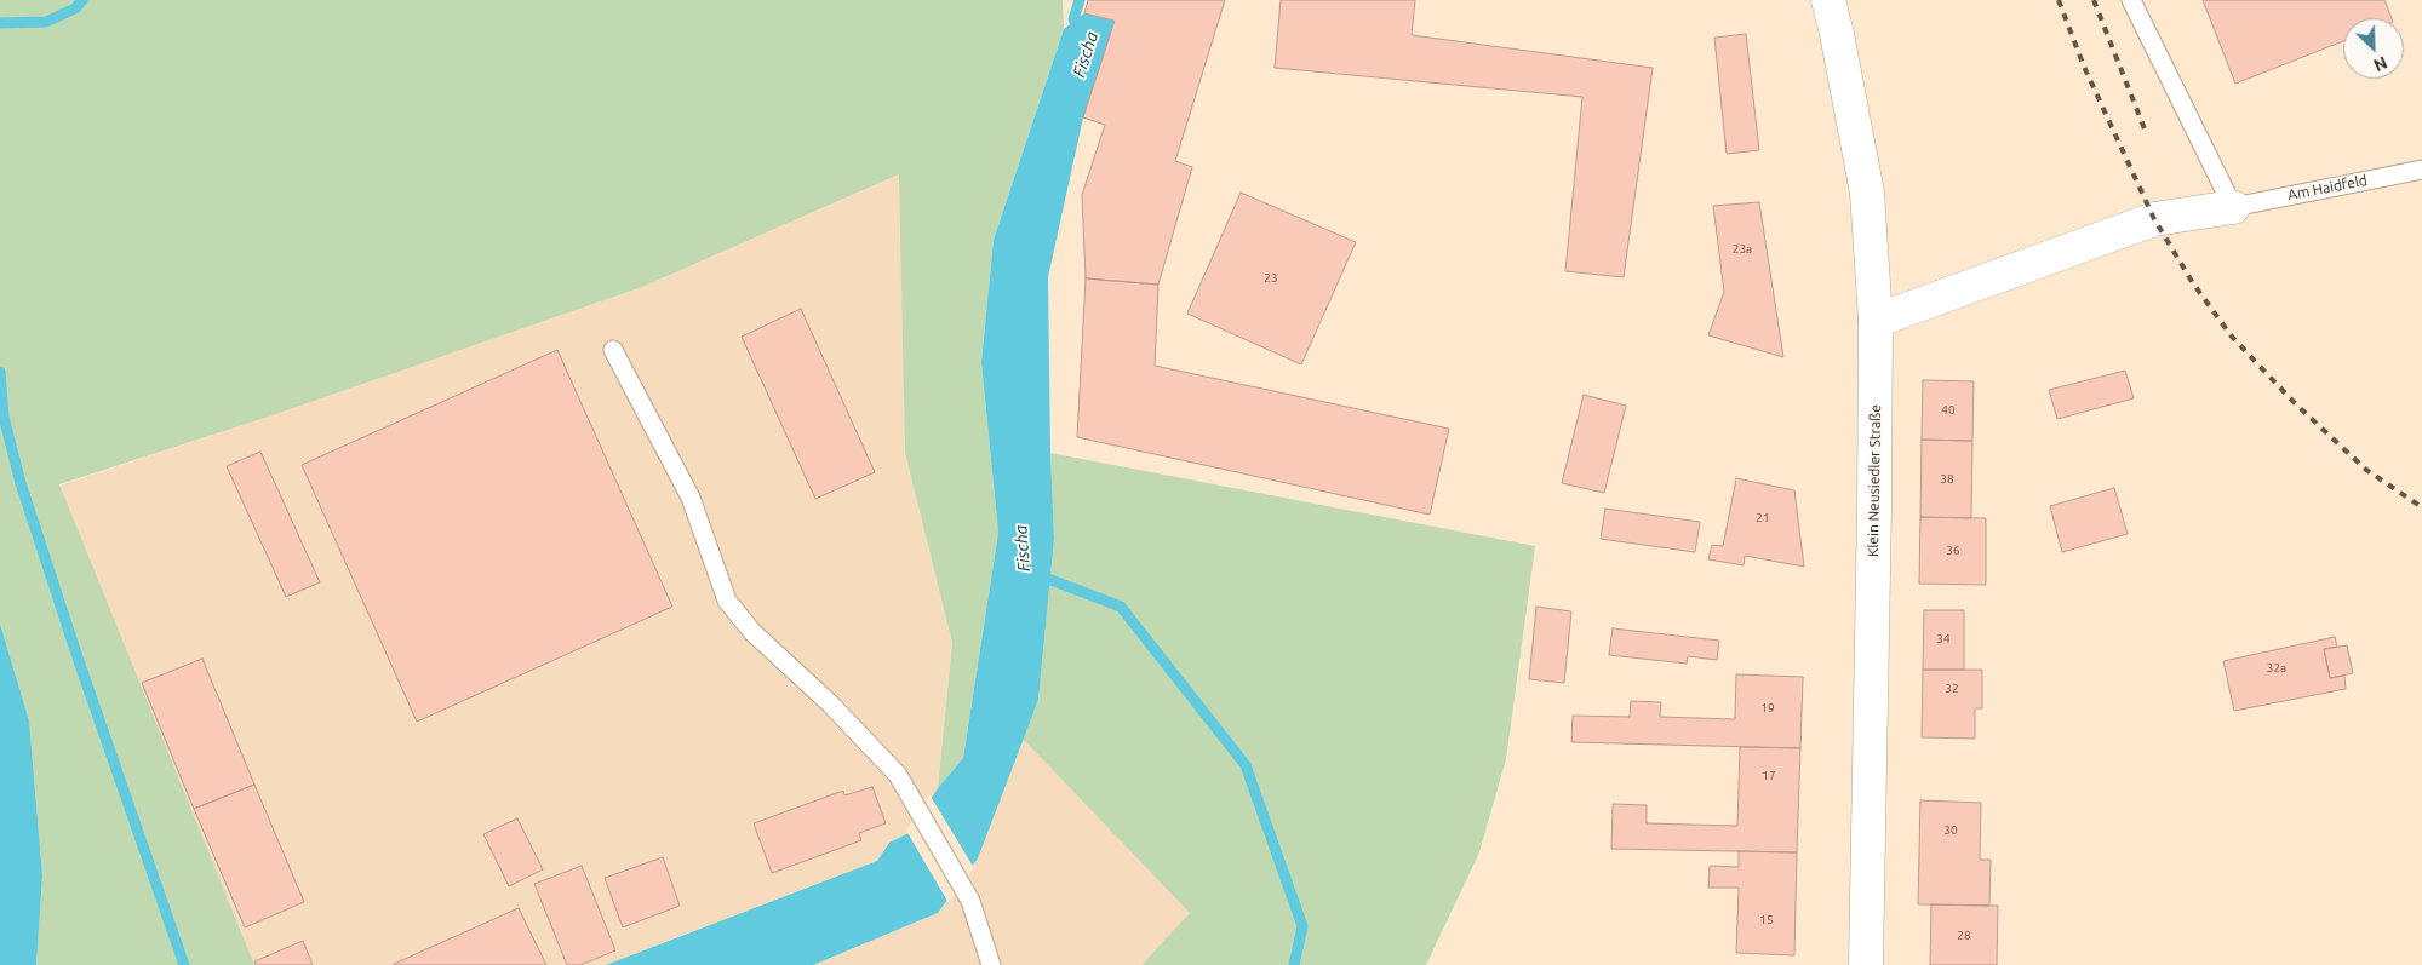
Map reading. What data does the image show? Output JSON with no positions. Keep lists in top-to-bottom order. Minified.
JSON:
{"streets":{"main road":["Klein Neusiedler Straße"],"lane":["Am Haidfeld"]},"water":["Fischa"],"house_numbers":["23a","23","40","38","21","36","34","32a","32","19","17","30","15","28"],"north":"bottom right"}
